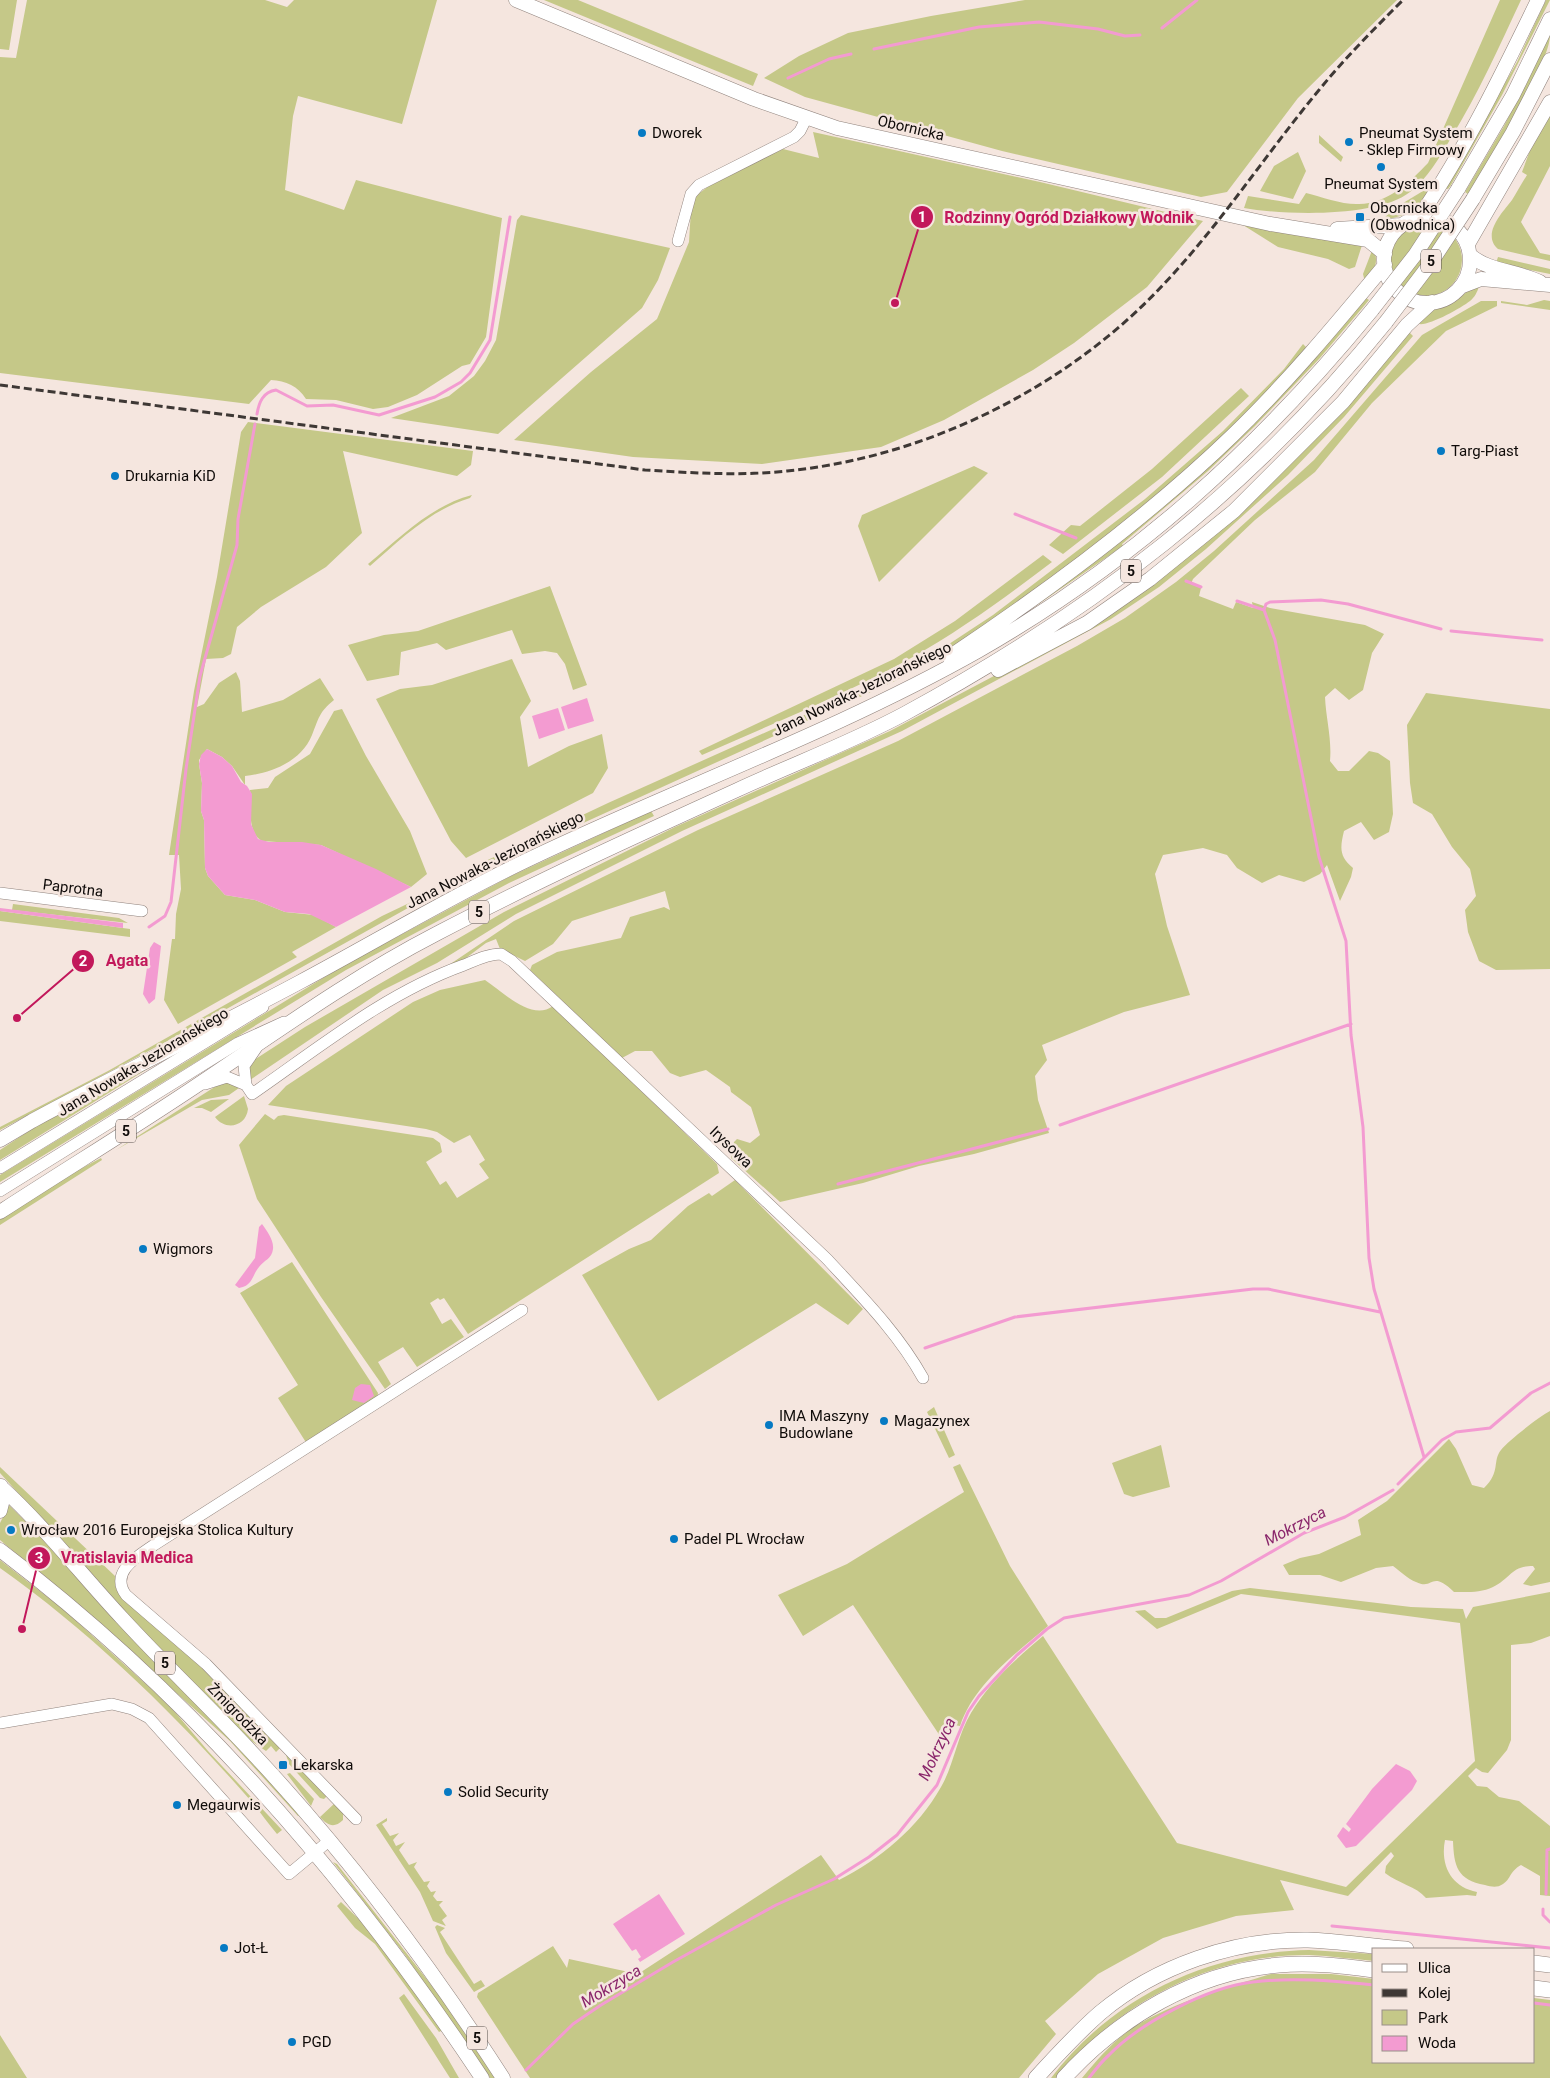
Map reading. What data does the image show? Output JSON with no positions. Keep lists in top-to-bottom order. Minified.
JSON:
{"streets":{"main road":["Obornicka","5","Jana Nowaka-Jeziorańskiego","Żmigrodzka"],"street":["Paprotna","Irysowa"]},"crossings":[["5","Jana Nowaka-Jeziorańskiego"]],"water":["Mokrzyca"],"places":{"other":["Dworek","Pneumat System - Sklep Firmowy","Pneumat System","Rodzinny Ogród Działkowy Wodnik","Targ-Piast","Drukarnia KiD","Agata","Wigmors","Magazynex","IMA Maszyny Budowlane","Wrocław 2016 Europejska Stolica Kultury","Padel PL Wrocław","Vratislavia Medica","Solid Security","Megaurwis","Jot-Ł","PGD"],"transit":["Obornicka (Obwodnica)","Lekarska"]},"legend":["Ulica","Kolej","Park","Woda"]}
